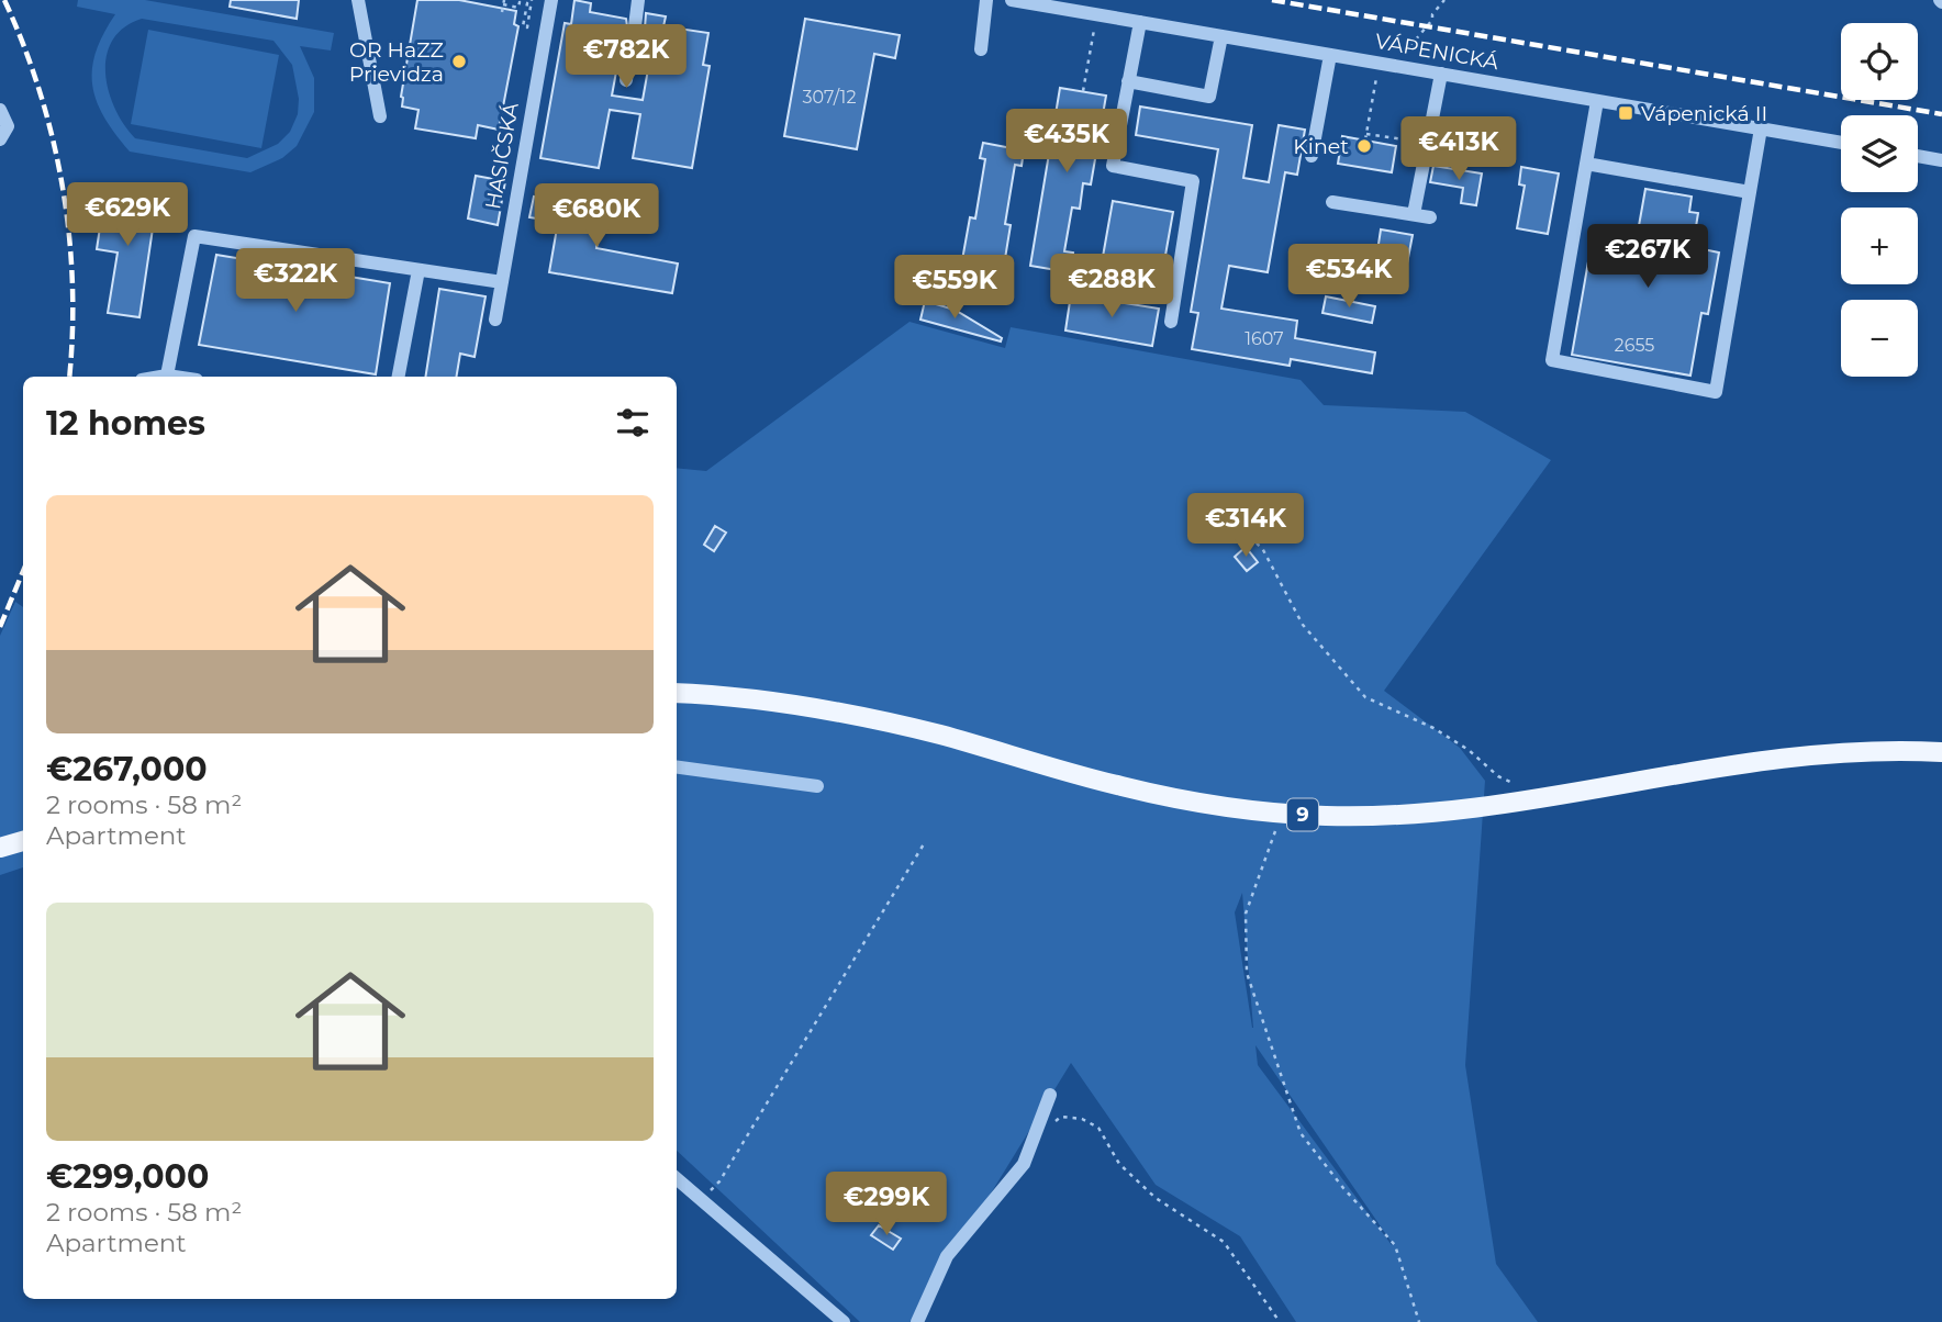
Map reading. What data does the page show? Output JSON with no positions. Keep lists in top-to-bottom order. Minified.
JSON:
{"streets":{"main road":["9"],"street":["VÁPENICKÁ","HASIČSKÁ"]},"places":{"other":["OR HaZZ Prievidza","Kinet"],"transit":["Vápenická II"]},"house_numbers":["307/12","1607","2655"],"page":{"map_buttons":["+","−"],"price":["€782K","€435K","€413K","€629K","€680K","€267K","€534K","€322K","€288K","€559K","€314K","€299K"],"heading":"12 homes","list":[{"name":"€267,000","note":"2 rooms · 58 m² · Apartment"},{"name":"€299,000","note":"2 rooms · 58 m² · Apartment"}]}}
